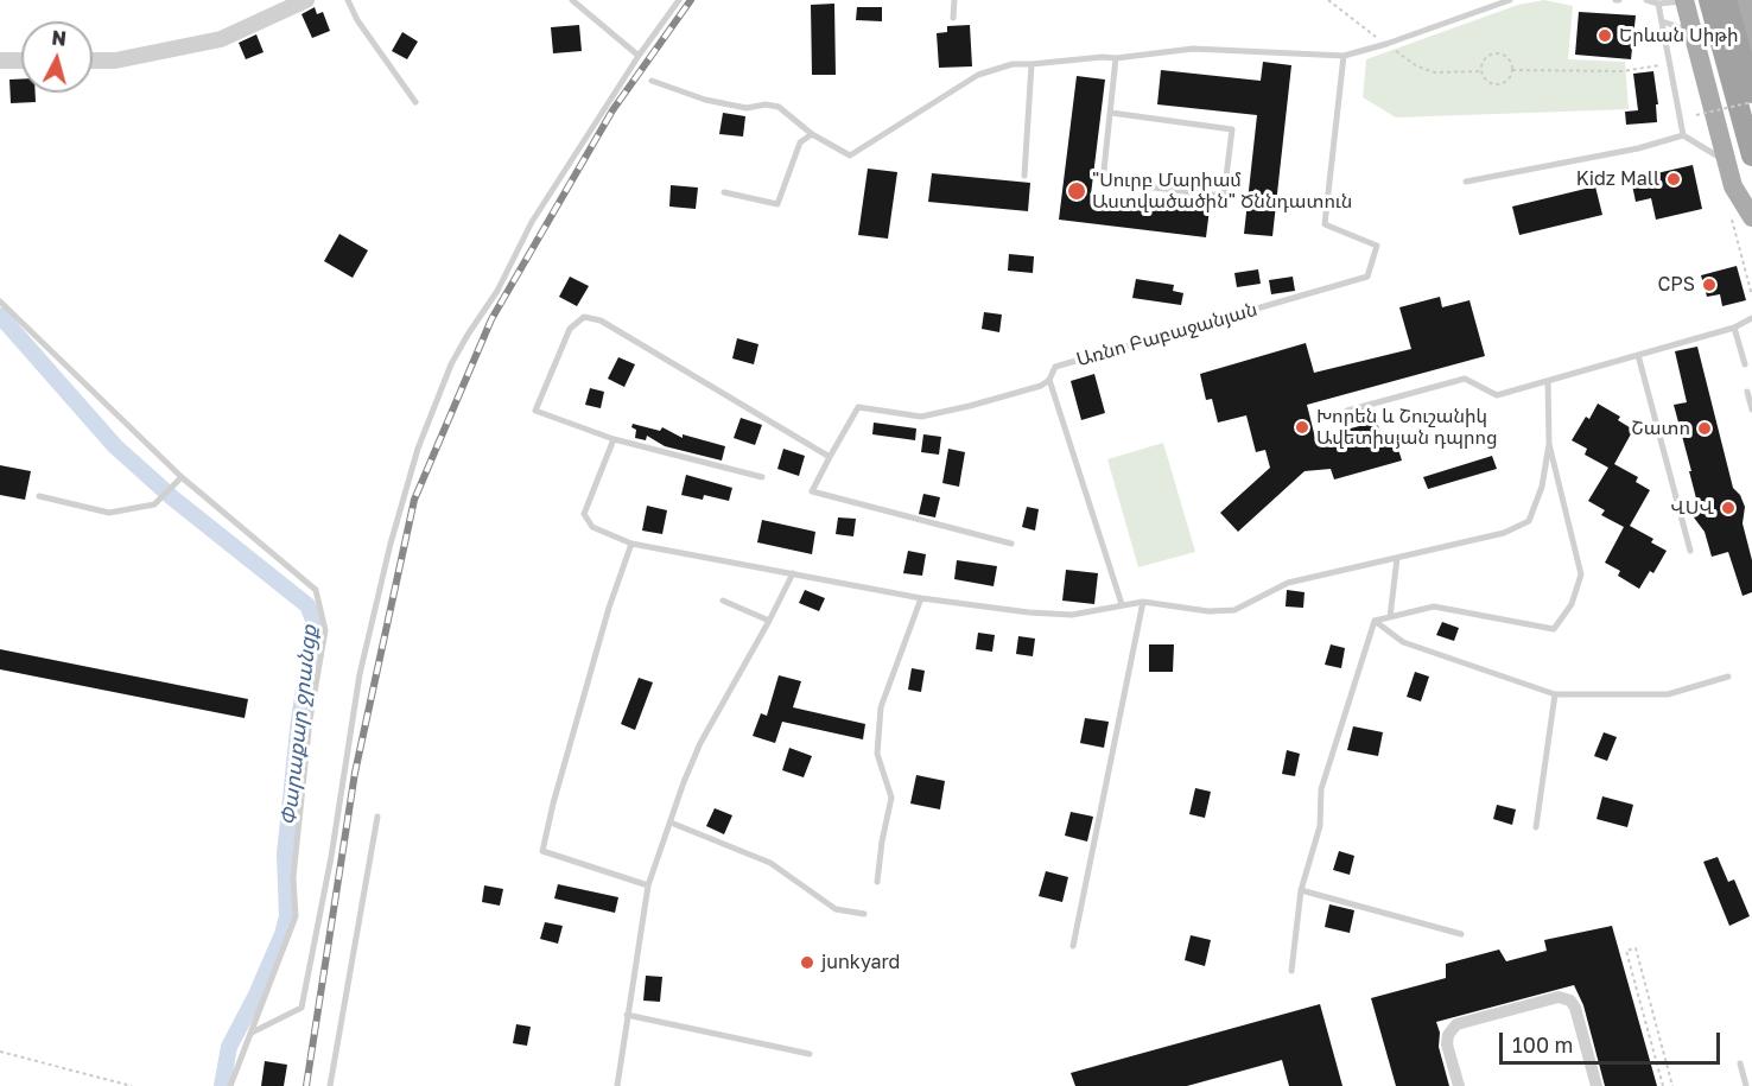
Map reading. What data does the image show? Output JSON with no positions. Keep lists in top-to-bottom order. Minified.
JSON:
{"streets":{"lane":["Առնո Բաբաջանյան"]},"water":["Փարաքար ջրանցք"],"places":["Երևան Սիթի","Kidz Mall","\"Սուրբ Մարիամ Աստվածածին\" Ծննդատուն","CPS","Խորեն և Շուշանիկ Ավետիսյան դպրոց","Շատո","ՎՍՎ","junkyard"],"scale_bar":"100 m","north":"top"}
